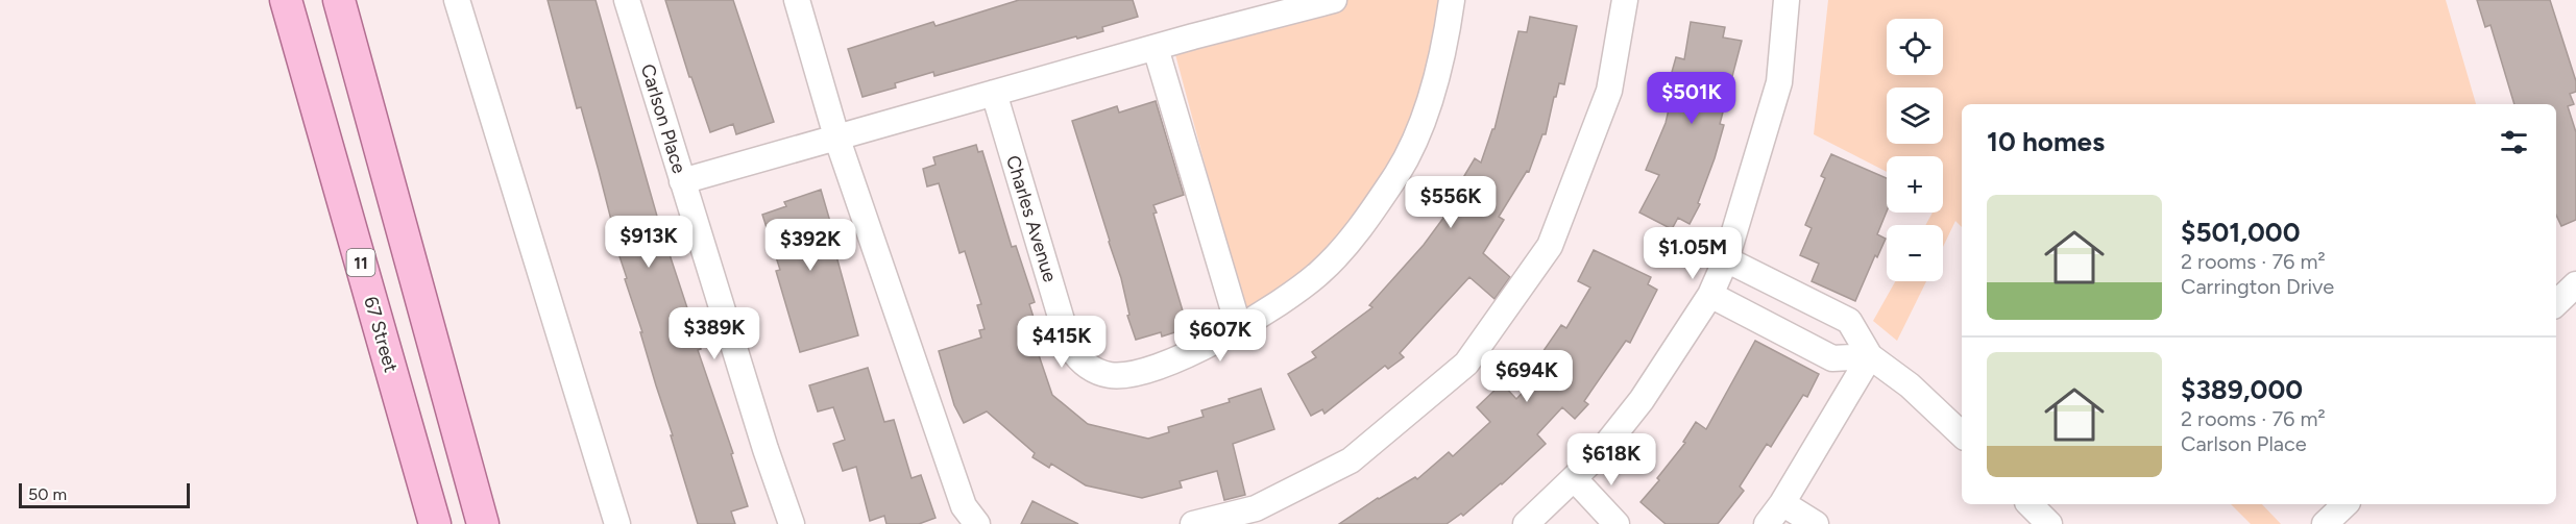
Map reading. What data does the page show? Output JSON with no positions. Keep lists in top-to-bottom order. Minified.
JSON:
{"streets":{"main road":["11","67 Street"],"street":["Carlson Place","Charles Avenue"]},"scale_bar":"50 m","page":{"map_buttons":["+","−"],"price":["$501K","$556K","$913K","$392K","$1.05M","$389K","$607K","$415K","$694K","$618K"],"heading":"10 homes","list":[{"name":"$501,000","note":"2 rooms · 76 m² · Carrington Drive"},{"name":"$389,000","note":"2 rooms · 76 m² · Carlson Place"}],"scale":"50 m"}}
